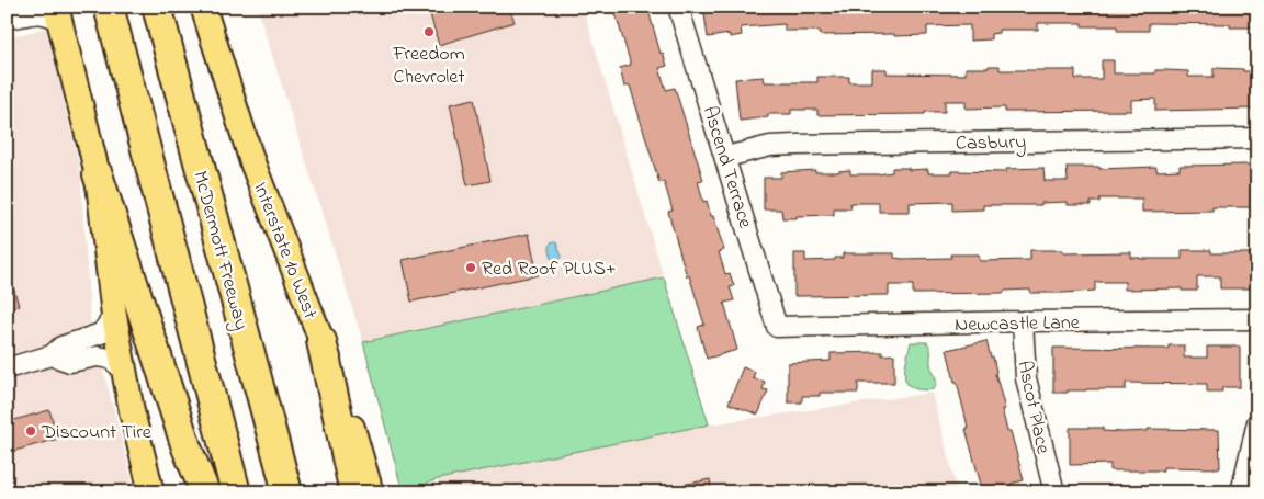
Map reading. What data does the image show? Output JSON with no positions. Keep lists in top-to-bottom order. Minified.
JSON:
{"streets":{"highway":["McDermott Freeway"],"main road":["Interstate 10 West"],"street":["Casbury","Ascend Terrace","Newcastle Lane","Ascot Place"]},"crossings":[["Casbury","Ascend Terrace"],["Ascend Terrace","Newcastle Lane"],["Newcastle Lane","Ascot Place"]],"places":["Freedom Chevrolet","Red Roof PLUS+","Discount Tire"]}
